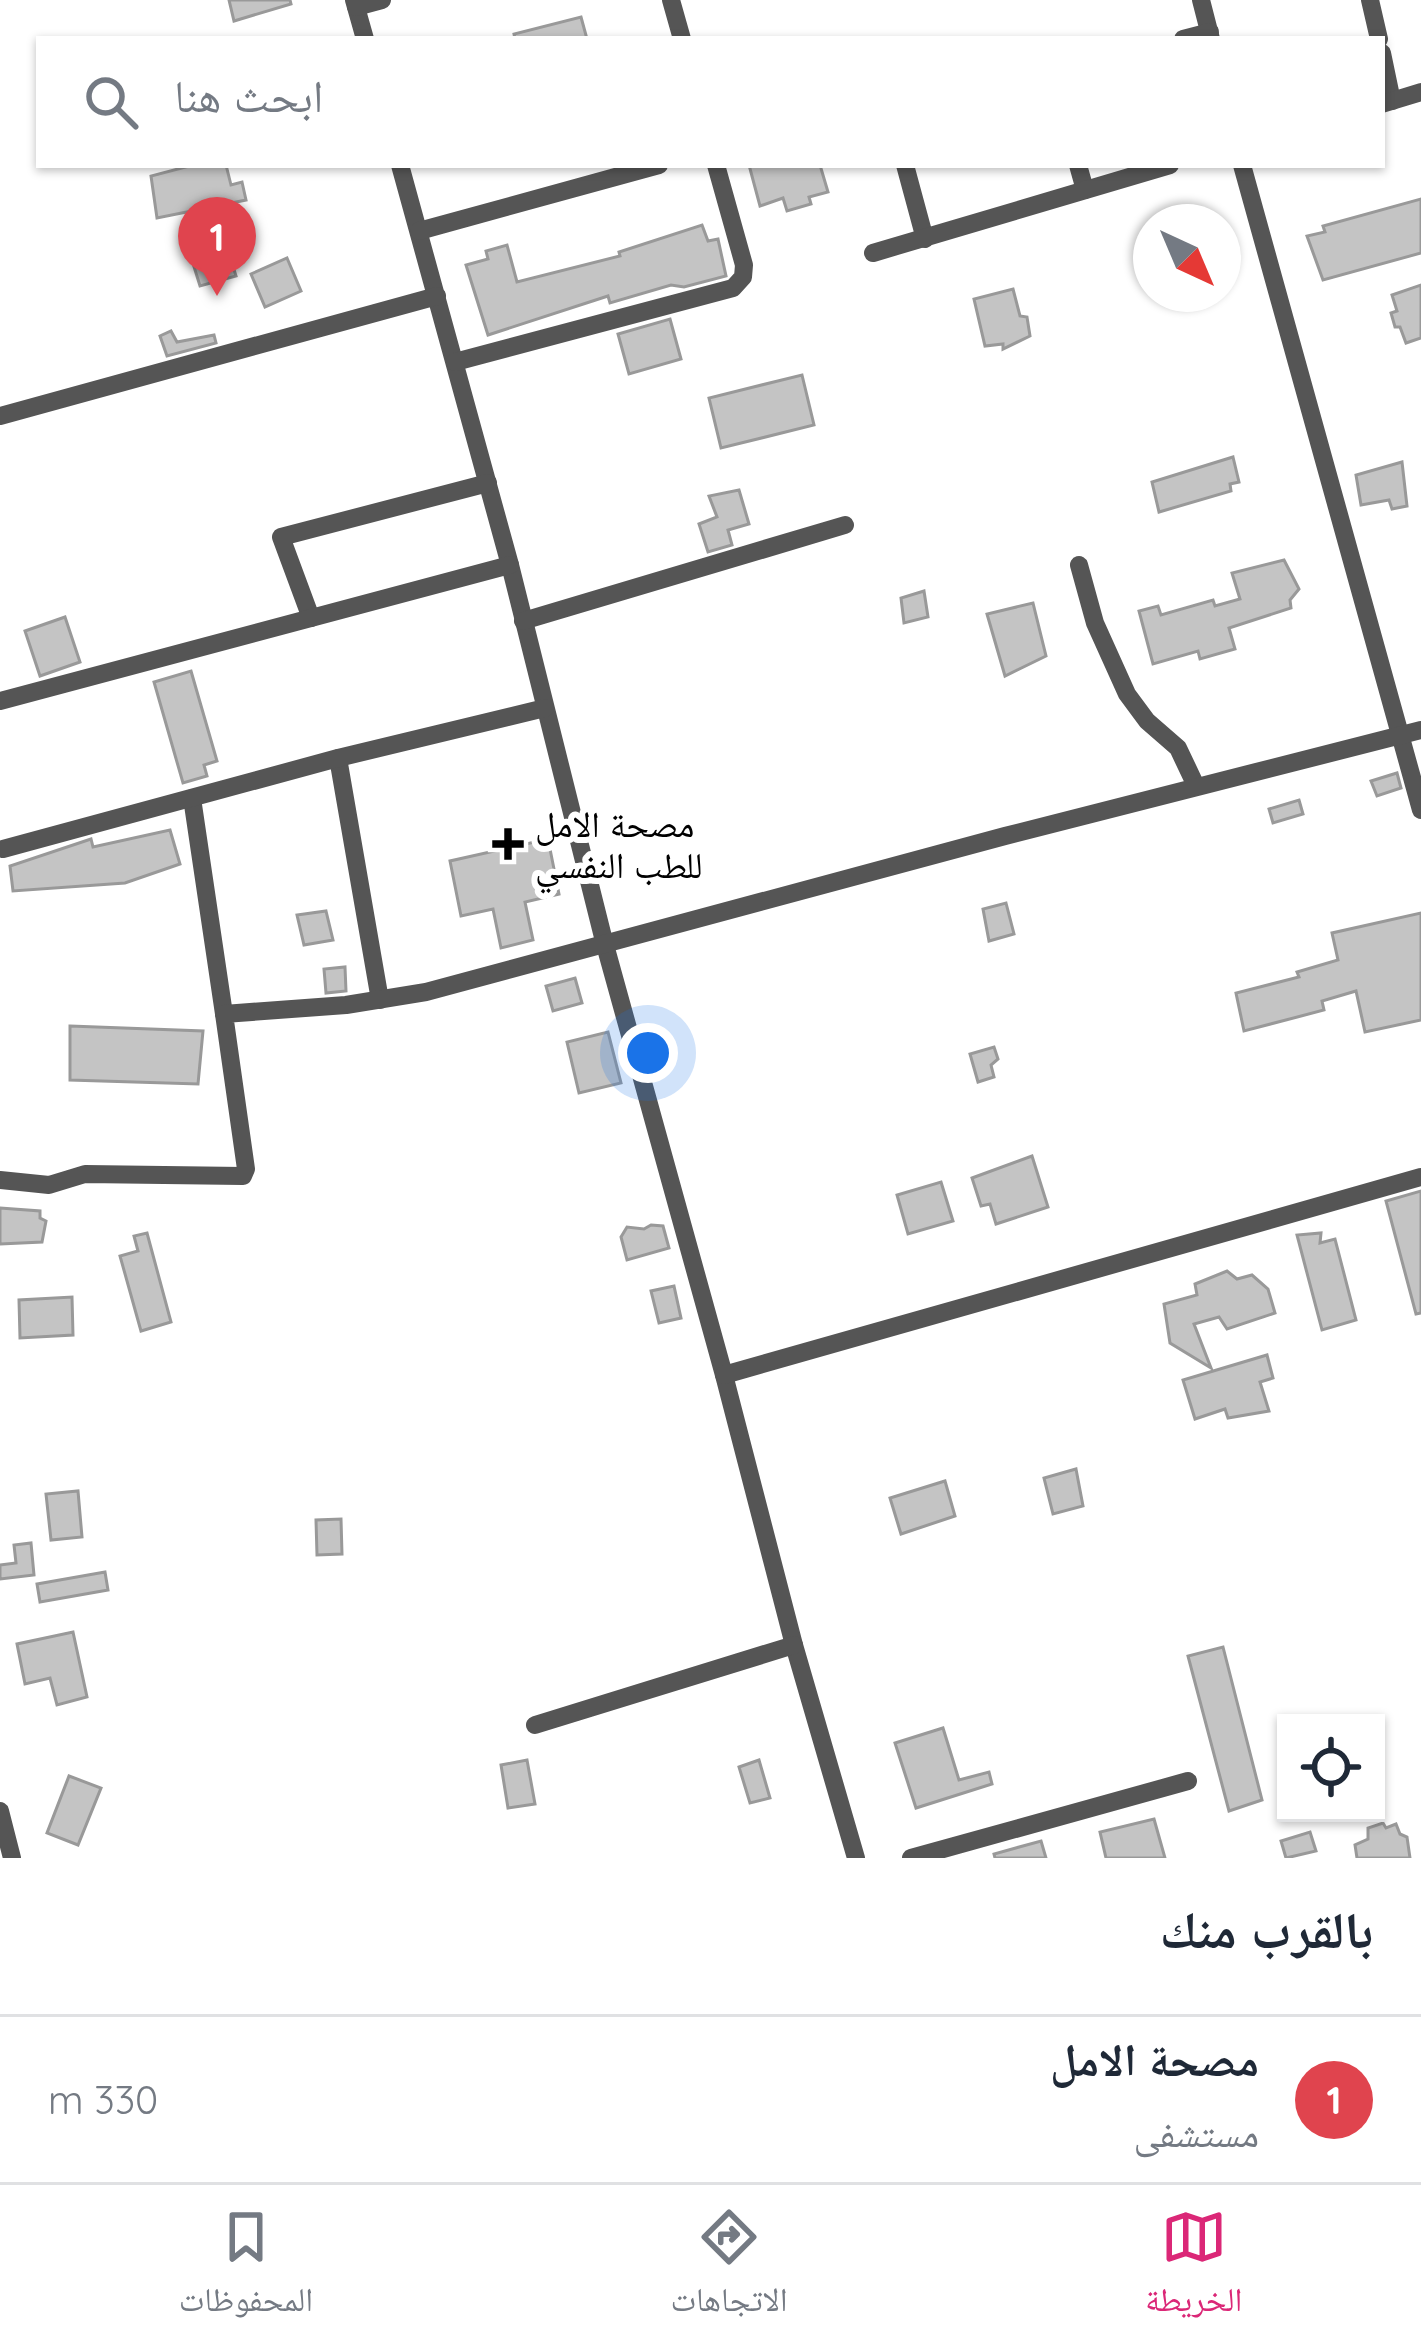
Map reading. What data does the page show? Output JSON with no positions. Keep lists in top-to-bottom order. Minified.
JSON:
{"places":{"health":["مصحة الامل للطب النفسي"]},"north":"bottom right","page":{"search":"ابحث هنا","pins":"1","heading":"بالقرب منك","list":[{"mark":"1","name":"مصحة الامل","note":"مستشفى","value":"330 m"}],"nav":["الخريطة","الاتجاهات","المحفوظات"]}}
